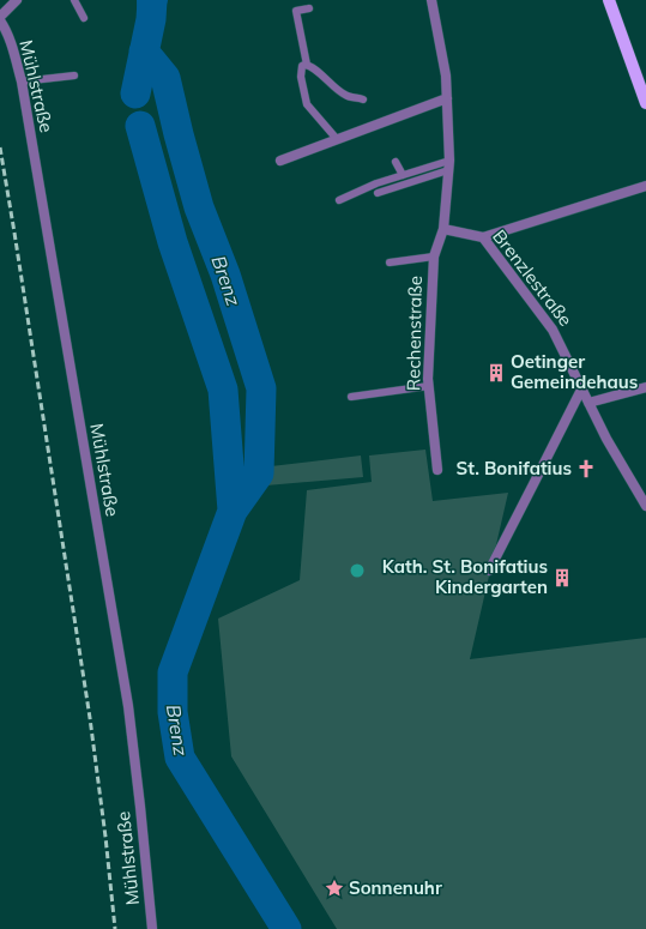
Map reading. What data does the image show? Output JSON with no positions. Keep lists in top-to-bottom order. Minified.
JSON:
{"streets":{"street":["Mühlstraße","Brenzlestraße","Rechenstraße"]},"crossings":[["Brenzlestraße","Rechenstraße"]],"water":["Brenz"],"places":{"building":["Oetinger Gemeindehaus","Kath. St. Bonifatius Kindergarten"],"church":["St. Bonifatius"],"place":["Sonnenuhr"]}}
